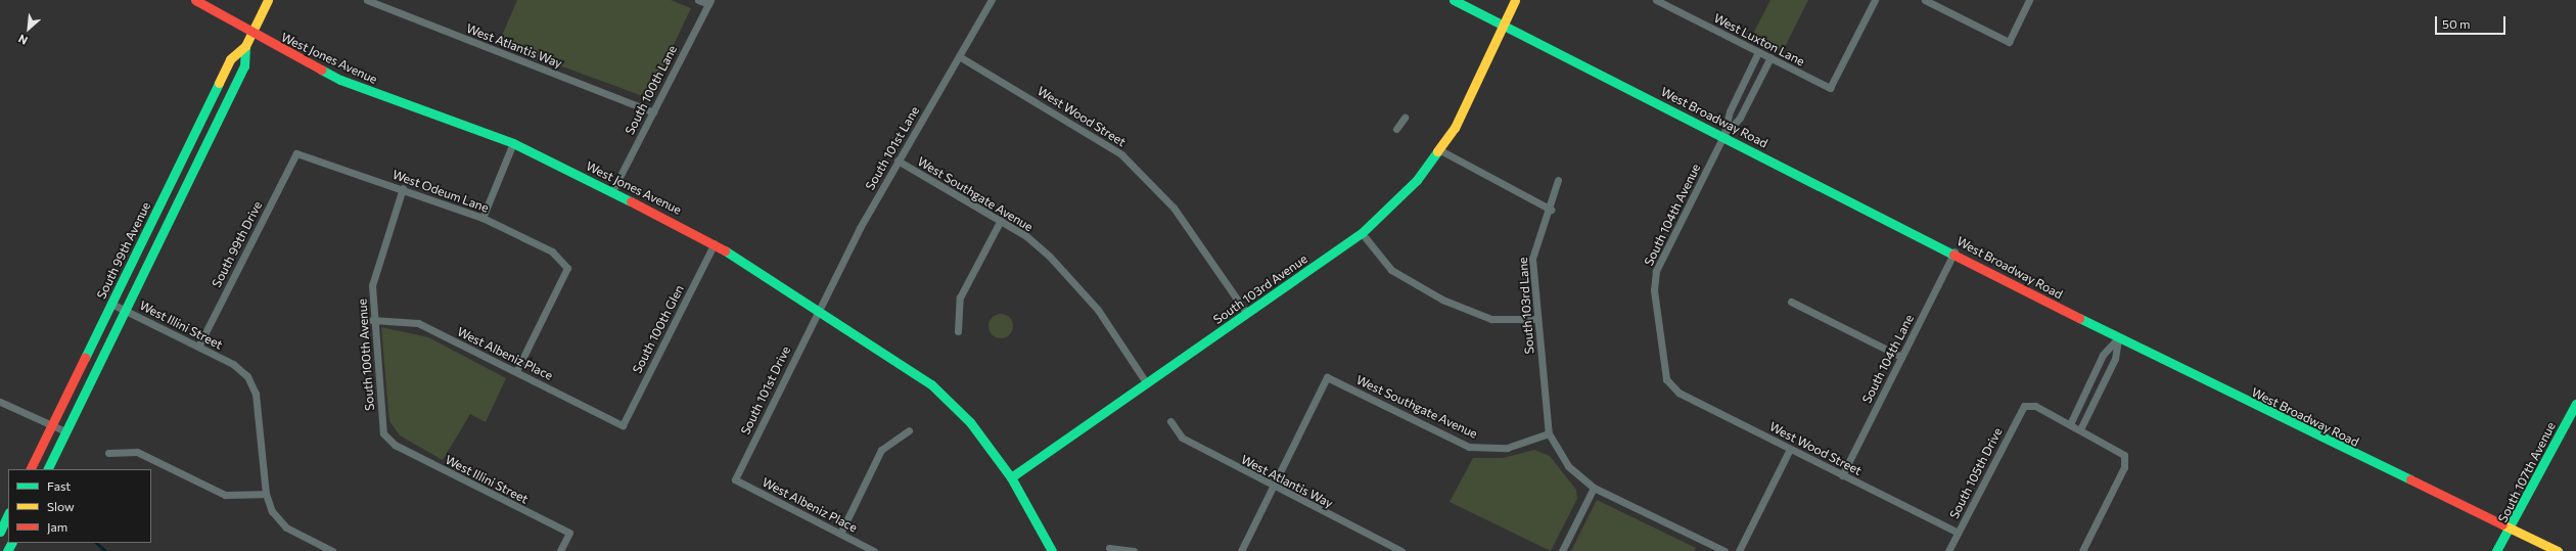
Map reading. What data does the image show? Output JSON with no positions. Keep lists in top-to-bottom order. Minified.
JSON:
{"streets":{"main road":["West Jones Avenue","West Broadway Road","South 99th Avenue","South 103rd Avenue","South 107th Avenue"],"street":["West Luxton Lane","West Atlantis Way","South 100th Lane","West Wood Street","South 101st Lane","West Odeum Lane","West Southgate Avenue","South 104th Avenue","South 99th Drive","South 103rd Lane","West Illini Street","South 100th Glen","West Albeniz Place","South 100th Avenue","South 104th Lane","South 101st Drive","South 105th Drive"]},"crossings":[["West Atlantis Way","South 100th Lane"],["West Atlantis Way","West Southgate Avenue"],["West Jones Avenue","South 100th Lane"],["West Jones Avenue","South 101st Lane"],["West Jones Avenue","South 99th Avenue"],["West Jones Avenue","South 103rd Avenue"],["West Jones Avenue","South 100th Glen"],["West Jones Avenue","South 101st Drive"],["West Wood Street","South 101st Lane"],["West Wood Street","South 104th Avenue"],["West Wood Street","South 103rd Avenue"],["West Wood Street","South 104th Lane"],["West Wood Street","South 105th Drive"],["West Broadway Road","South 104th Avenue"],["West Broadway Road","South 103rd Avenue"],["West Broadway Road","South 104th Lane"],["West Broadway Road","South 107th Avenue"],["South 101st Lane","West Southgate Avenue"],["South 101st Lane","South 101st Drive"],["West Odeum Lane","South 99th Drive"],["West Odeum Lane","West Albeniz Place"],["West Odeum Lane","South 100th Avenue"],["West Southgate Avenue","South 103rd Avenue"],["West Southgate Avenue","South 103rd Lane"],["South 99th Drive","West Illini Street"],["South 99th Avenue","West Illini Street"],["West Illini Street","South 100th Avenue"],["South 100th Glen","West Albeniz Place"],["West Albeniz Place","South 100th Avenue"],["West Albeniz Place","South 101st Drive"]],"legend":["Fast","Slow","Jam"],"scale_bar":"50 m","north":"bottom left"}
